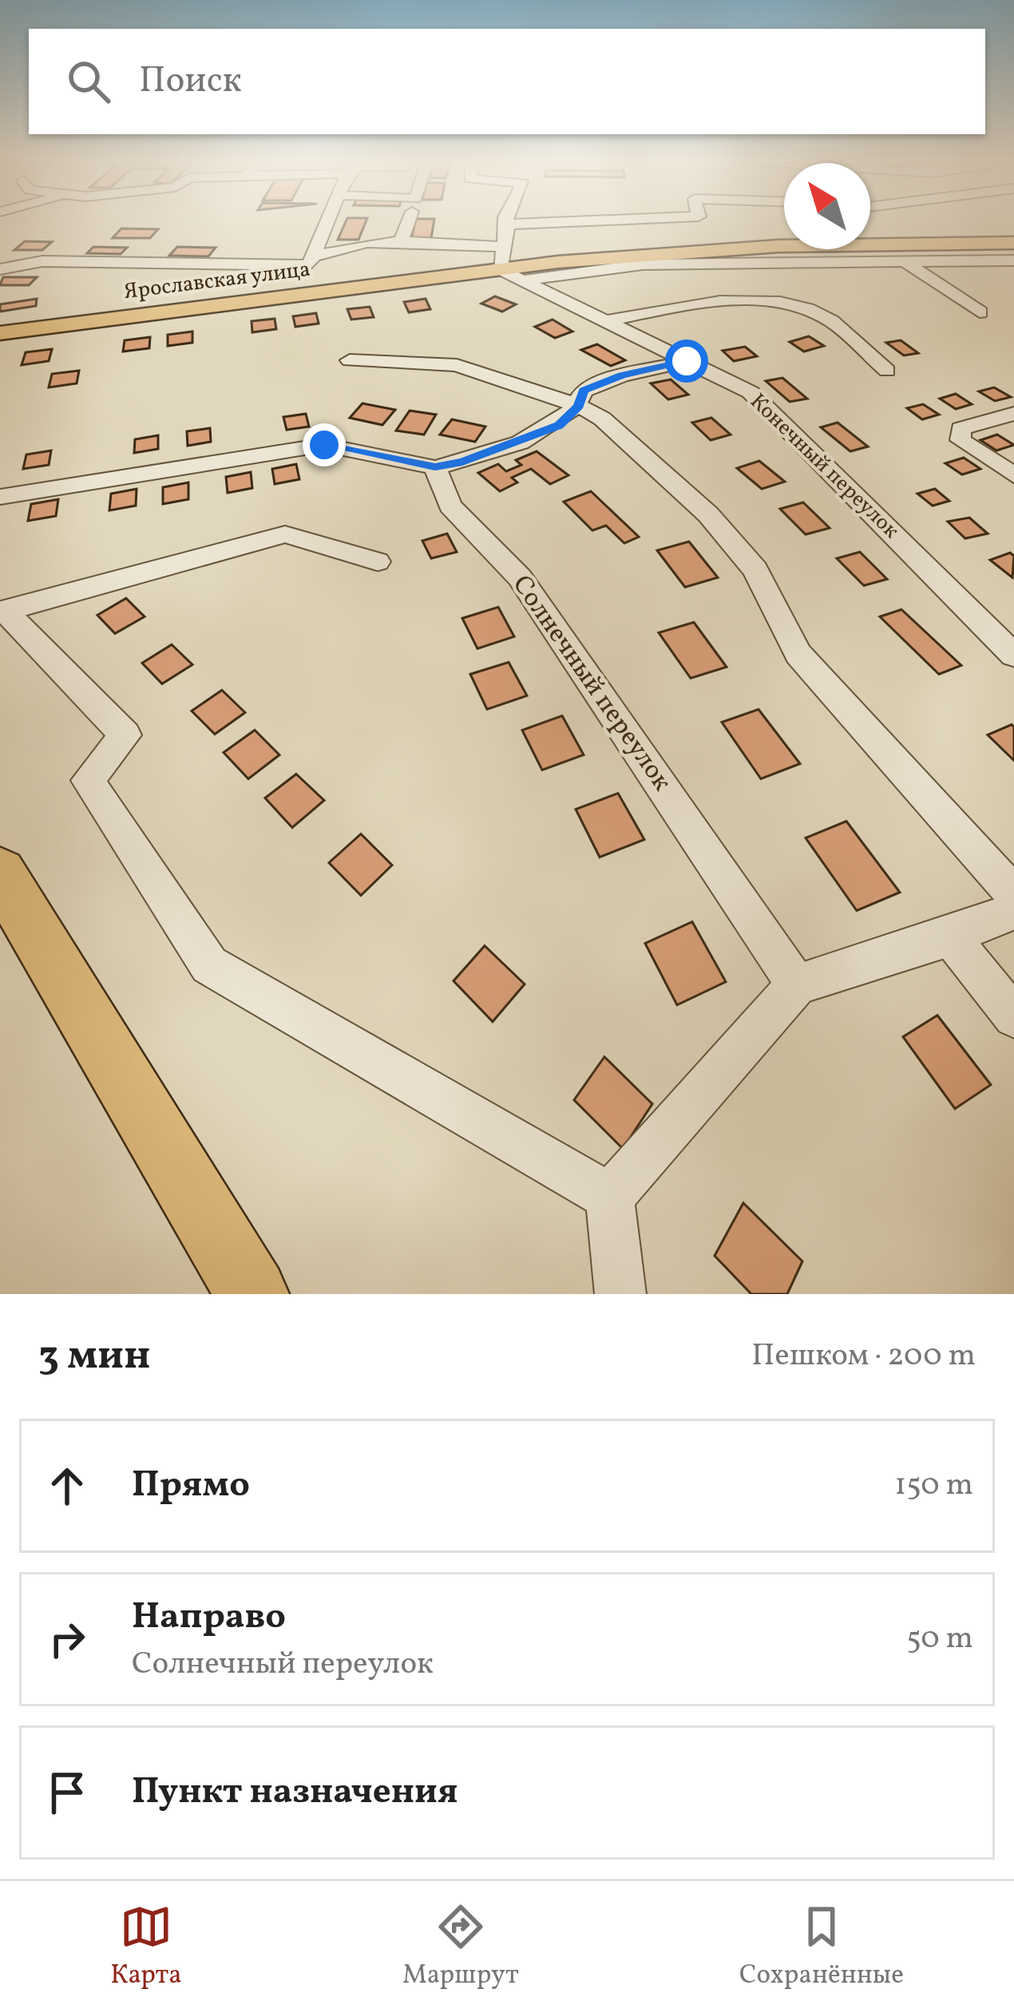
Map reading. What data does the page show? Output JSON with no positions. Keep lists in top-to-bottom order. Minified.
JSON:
{"streets":{"main road":["Ярославская улица"],"street":["Конечный переулок","Солнечный переулок"]},"crossings":[["Ярославская улица","Конечный переулок"]],"north":"top left","page":{"search":"Поиск","heading":["3 мин","Пешком · 200 m"],"list":[["Прямо","150 m"],["Направо","Солнечный переулок","50 m"],"Пункт назначения"],"nav":["Карта","Маршрут","Сохранённые"]}}
